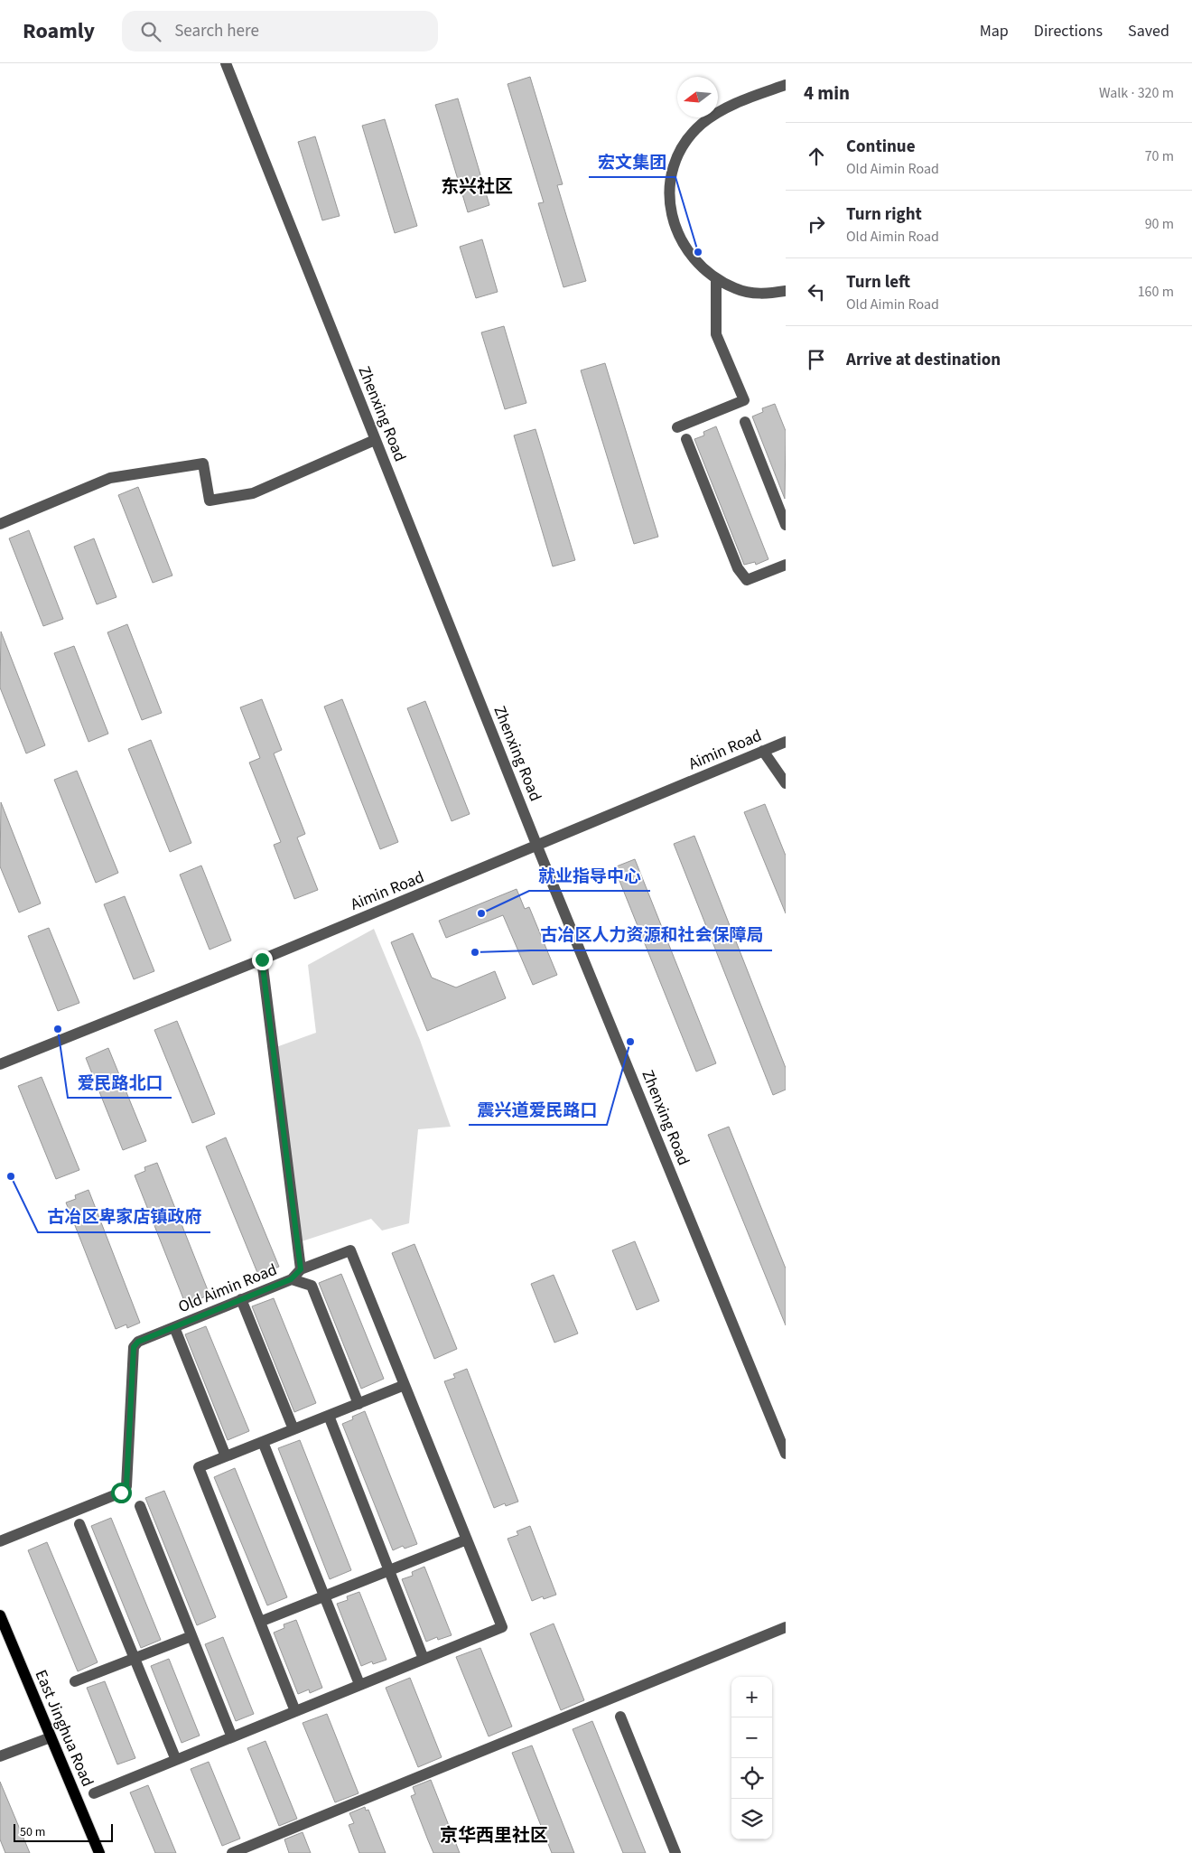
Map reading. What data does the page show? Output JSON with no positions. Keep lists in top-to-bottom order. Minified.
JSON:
{"streets":{"main road":["East Jinghua Road"],"street":["Zhenxing Road","Aimin Road","Old Aimin Road"]},"crossings":[["Zhenxing Road","Aimin Road"],["Aimin Road","Old Aimin Road"]],"districts":["东兴社区","京华西里社区"],"places":["宏文集团","就业指导中心","古冶区人力资源和社会保障局","爱民路北口","震兴道爱民路口","古冶区卑家店镇政府"],"scale_bar":"50 m","north":"left","page":{"header":"Roamly","search":"Search here","nav":["Map","Directions","Saved"],"heading":["4 min","Walk · 320 m"],"list":[["Continue","Old Aimin Road","70 m"],["Turn right","Old Aimin Road","90 m"],["Turn left","Old Aimin Road","160 m"],"Arrive at destination"],"map_buttons":["+","−"],"scale":"50 m"}}
